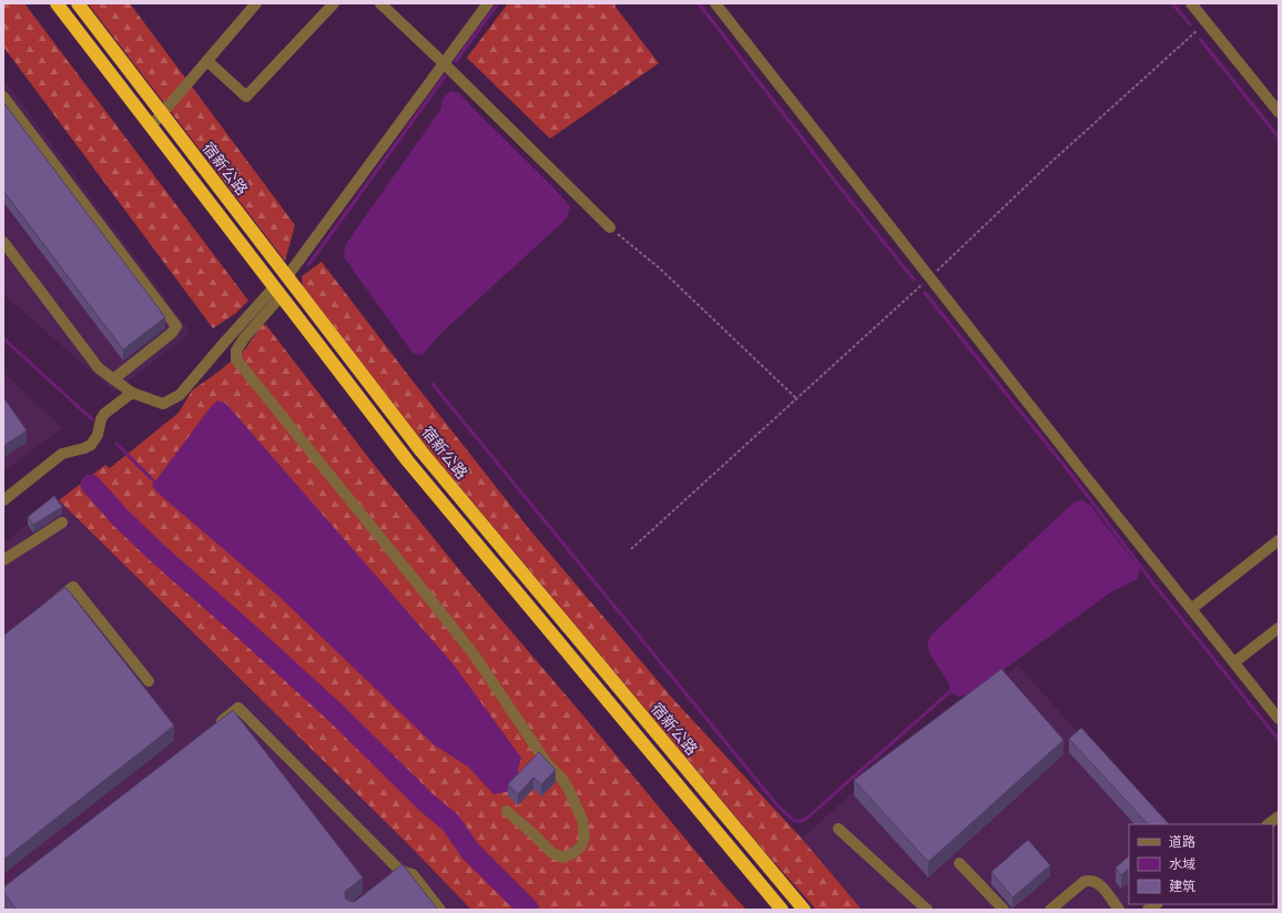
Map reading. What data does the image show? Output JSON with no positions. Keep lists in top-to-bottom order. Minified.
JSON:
{"streets":{"highway":["宿新公路"]},"legend":["道路","水域","建筑"]}
